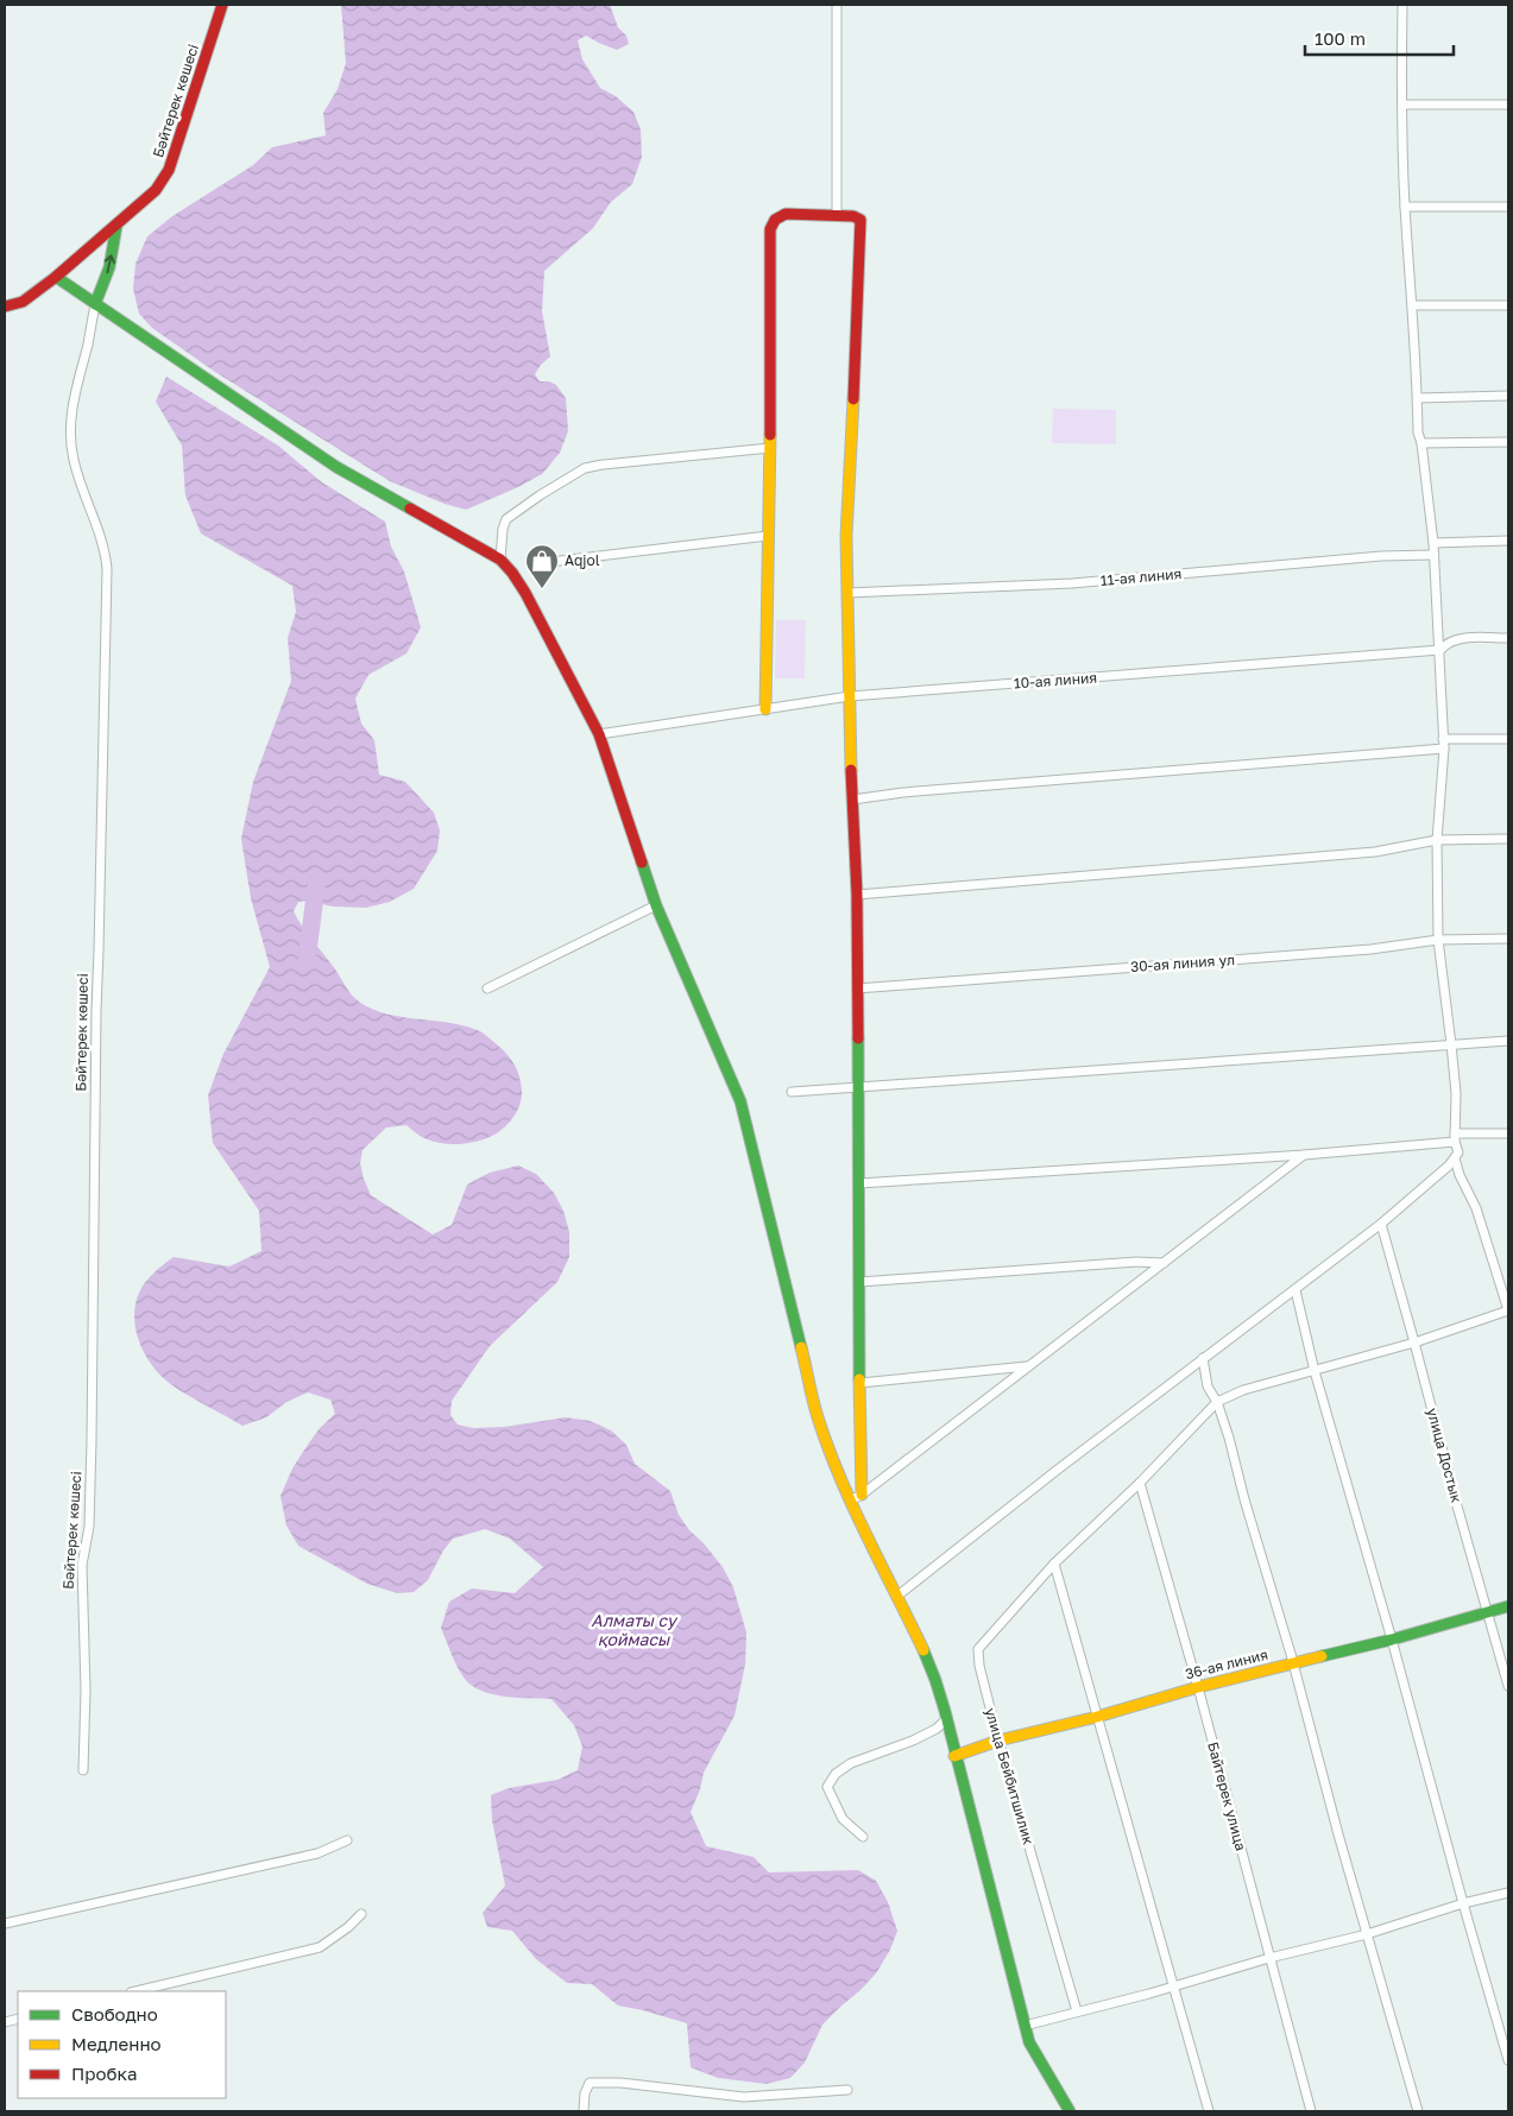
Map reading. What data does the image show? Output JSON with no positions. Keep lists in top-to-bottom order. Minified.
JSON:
{"streets":{"street":["Бәйтерек көшесі","11-ая линия","10-ая линия","30-ая линия ул","улица Достык","36-ая линия","улица Бейбитшилик","Байтерек улица"]},"crossings":[["улица Достык","36-ая линия"],["36-ая линия","улица Бейбитшилик"],["36-ая линия","Байтерек улица"]],"water":["Алматы су қоймасы"],"places":{"shop":["Aqjol"]},"legend":["Свободно","Медленно","Пробка"],"scale_bar":"100 m"}
